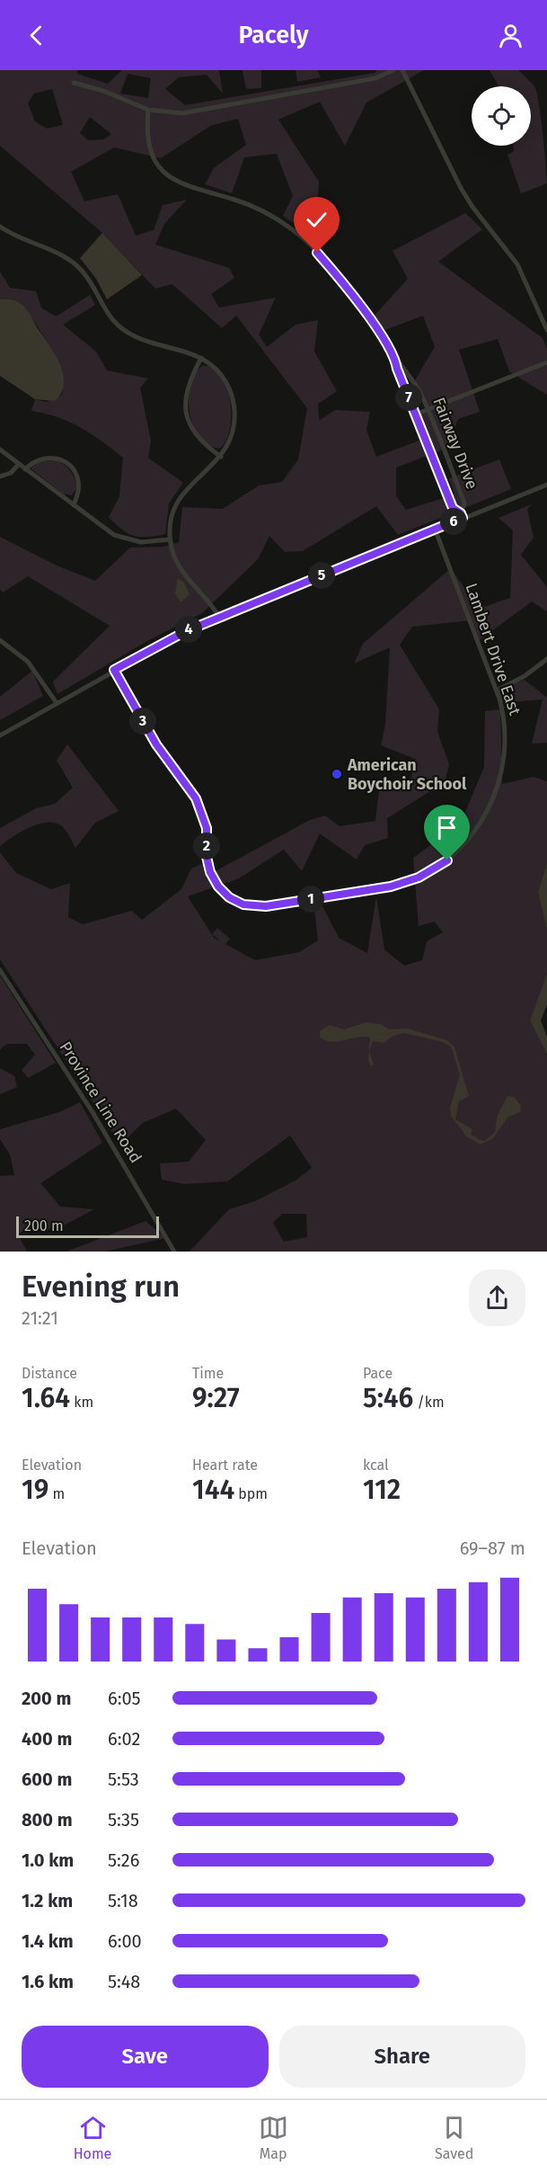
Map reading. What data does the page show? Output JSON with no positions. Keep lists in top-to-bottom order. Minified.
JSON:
{"streets":{"street":["Fairway Drive","Lambert Drive East","Province Line Road"]},"places":["American Boychoir School"],"scale_bar":"200 m","page":{"header":"Pacely","pins":["7","6","5","4","3","2","1"],"scale":"200 m","heading":["Evening run","21:21"],"stats":[["Distance","1.64 km"],["Time","9:27"],["Pace","5:46 /km"],["Elevation","19 m"],["Heart rate","144 bpm"],["kcal","112"]],"chart":["Elevation","69–87 m"],"list":[{"name":"200 m","note":"6:05"},{"name":"400 m","note":"6:02"},{"name":"600 m","note":"5:53"},{"name":"800 m","note":"5:35"},{"name":"1.0 km","note":"5:26"},{"name":"1.2 km","note":"5:18"},{"name":"1.4 km","note":"6:00"},{"name":"1.6 km","note":"5:48"}],"buttons":["Save","Share"],"tabs":["Home","Map","Saved"]}}
